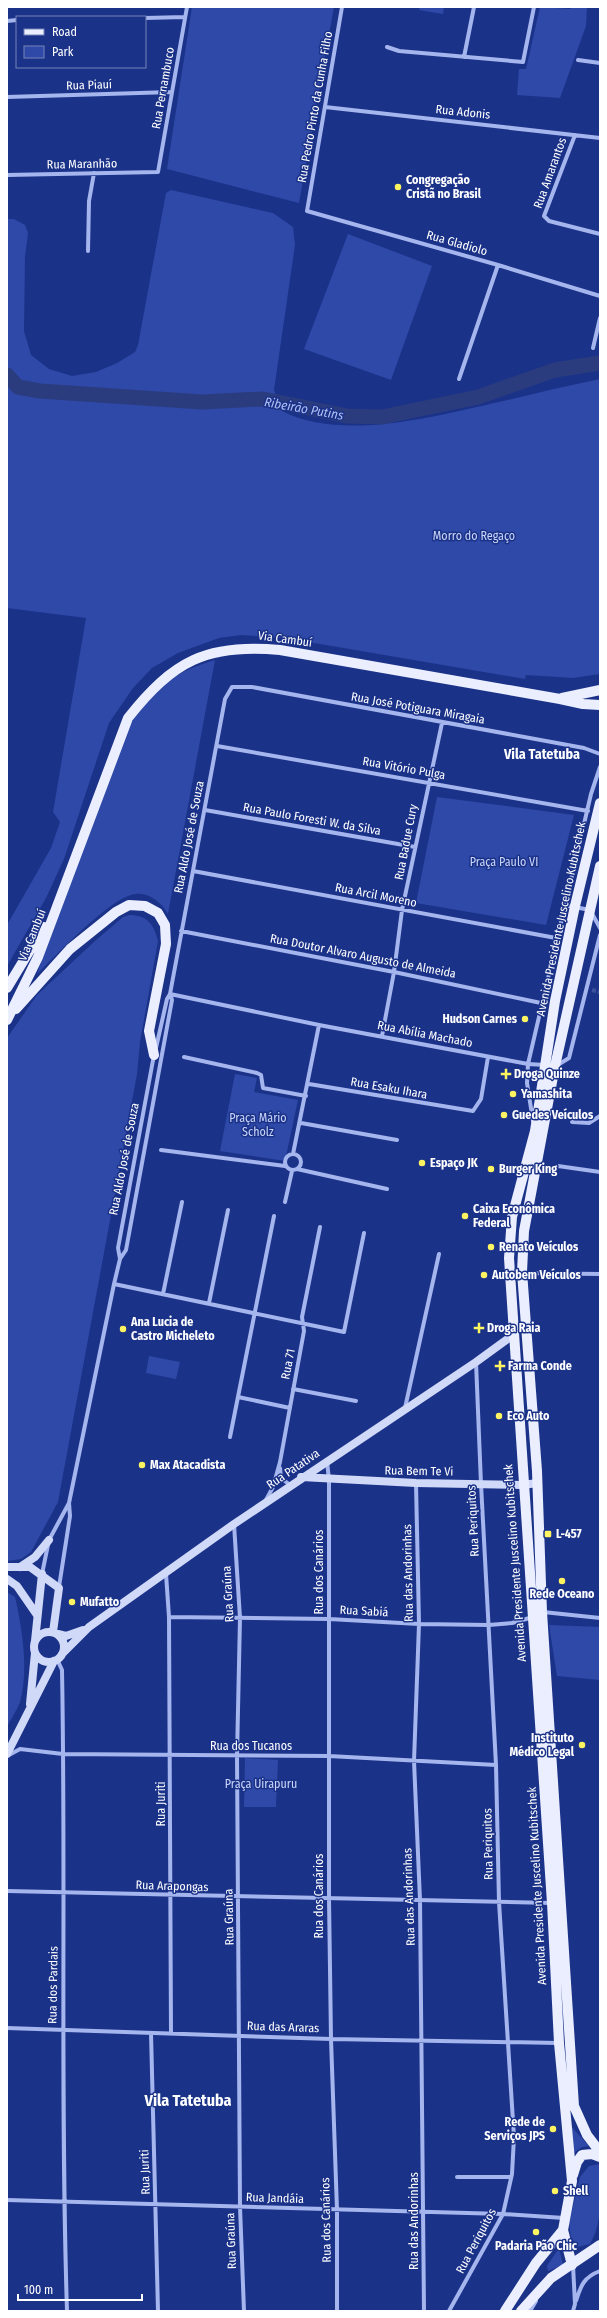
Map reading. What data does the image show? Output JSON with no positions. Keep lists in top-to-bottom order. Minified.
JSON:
{"streets":{"main road":["Via Cambuí","Avenida Presidente Juscelino Kubitschek","Rua Patativa","Rua Bem Te Vi"],"street":["Rua Piauí","Rua Pernambuco","Rua Pedro Pinto da Cunha Filho","Rua Adonis","Rua Maranhão","Rua Amarantos","Rua Gladiolo","Rua José Potiguara Miragaia","Rua Vitório Pulga","Rua Paulo Foresti W. da Silva","Rua Aldo José de Souza","Rua Badue Cury","Rua Arcil Moreno","Rua Doutor Alvaro Augusto de Almeida","Rua Abília Machado","Rua Esaku Ihara","Rua 71","Rua Periquitos","Rua dos Canários","Rua das Andorinhas","Rua Graúna","Rua Sabiá","Rua dos Tucanos","Rua Juriti","Rua Arapongas","Rua dos Pardais","Rua das Araras","Rua Jandáia"]},"crossings":[["Rua Piauí","Rua Pernambuco"],["Rua Pernambuco","Rua Maranhão"],["Rua Pedro Pinto da Cunha Filho","Rua Adonis"],["Rua Pedro Pinto da Cunha Filho","Rua Gladiolo"],["Rua Adonis","Rua Amarantos"],["Rua José Potiguara Miragaia","Rua Aldo José de Souza"],["Rua José Potiguara Miragaia","Rua Badue Cury"],["Rua Vitório Pulga","Rua Aldo José de Souza"],["Rua Vitório Pulga","Rua Badue Cury"],["Rua Paulo Foresti W. da Silva","Rua Aldo José de Souza"],["Rua Paulo Foresti W. da Silva","Rua Badue Cury"],["Rua Aldo José de Souza","Rua Arcil Moreno"],["Rua Aldo José de Souza","Rua Doutor Alvaro Augusto de Almeida"],["Rua Aldo José de Souza","Rua Abília Machado"],["Rua Badue Cury","Rua Arcil Moreno"],["Rua Badue Cury","Rua Doutor Alvaro Augusto de Almeida"],["Rua Badue Cury","Rua Abília Machado"],["Avenida Presidente Juscelino Kubitschek","Rua Abília Machado"],["Avenida Presidente Juscelino Kubitschek","Rua Patativa"],["Avenida Presidente Juscelino Kubitschek","Rua Bem Te Vi"],["Avenida Presidente Juscelino Kubitschek","Rua Sabiá"],["Avenida Presidente Juscelino Kubitschek","Rua Arapongas"],["Avenida Presidente Juscelino Kubitschek","Rua das Araras"],["Avenida Presidente Juscelino Kubitschek","Rua Jandáia"],["Rua Abília Machado","Rua Esaku Ihara"],["Rua 71","Rua Patativa"],["Rua Patativa","Rua Bem Te Vi"],["Rua Patativa","Rua Periquitos"],["Rua Patativa","Rua dos Canários"],["Rua Patativa","Rua Graúna"],["Rua Patativa","Rua dos Tucanos"],["Rua Patativa","Rua Juriti"],["Rua Patativa","Rua dos Pardais"],["Rua Bem Te Vi","Rua Periquitos"],["Rua Bem Te Vi","Rua dos Canários"],["Rua Bem Te Vi","Rua das Andorinhas"],["Rua Periquitos","Rua Sabiá"],["Rua Periquitos","Rua dos Tucanos"],["Rua Periquitos","Rua Arapongas"],["Rua Periquitos","Rua das Araras"],["Rua Periquitos","Rua Jandáia"],["Rua dos Canários","Rua Sabiá"],["Rua dos Canários","Rua dos Tucanos"],["Rua dos Canários","Rua Arapongas"],["Rua dos Canários","Rua das Araras"],["Rua dos Canários","Rua Jandáia"],["Rua das Andorinhas","Rua Sabiá"],["Rua das Andorinhas","Rua dos Tucanos"],["Rua das Andorinhas","Rua Arapongas"],["Rua das Andorinhas","Rua das Araras"],["Rua das Andorinhas","Rua Jandáia"],["Rua Graúna","Rua Sabiá"],["Rua Graúna","Rua dos Tucanos"],["Rua Graúna","Rua Arapongas"],["Rua Graúna","Rua das Araras"],["Rua Graúna","Rua Jandáia"],["Rua Sabiá","Rua Juriti"],["Rua dos Tucanos","Rua Juriti"],["Rua dos Tucanos","Rua dos Pardais"],["Rua Juriti","Rua Arapongas"],["Rua Juriti","Rua das Araras"],["Rua Juriti","Rua Jandáia"],["Rua Arapongas","Rua dos Pardais"],["Rua dos Pardais","Rua das Araras"],["Rua dos Pardais","Rua Jandáia"]],"districts":["Vila Tatetuba","Vila Tatetuba"],"water":["Ribeirão Putins"],"parks":["Morro do Regaço","Praça Paulo VI","Praça Mário Scholz","Praça Uirapuru"],"places":{"other":["Congregação Cristã no Brasil","Hudson Carnes","Yamashita","Guedes Veículos","Espaço JK","Burger King","Caixa Econômica Federal","Renato Veículos","Autobem Veículos","Ana Lucia de Castro Micheleto","Eco Auto","Max Atacadista","Rede Oceano","Mufatto","Instituto Médico Legal","Rede de Serviços JPS","Shell","Padaria Pão Chic"],"health":["Droga Quinze","Droga Raia","Farma Conde"],"transit":["L-457"]},"legend":["Road","Park"],"scale_bar":"100 m"}
